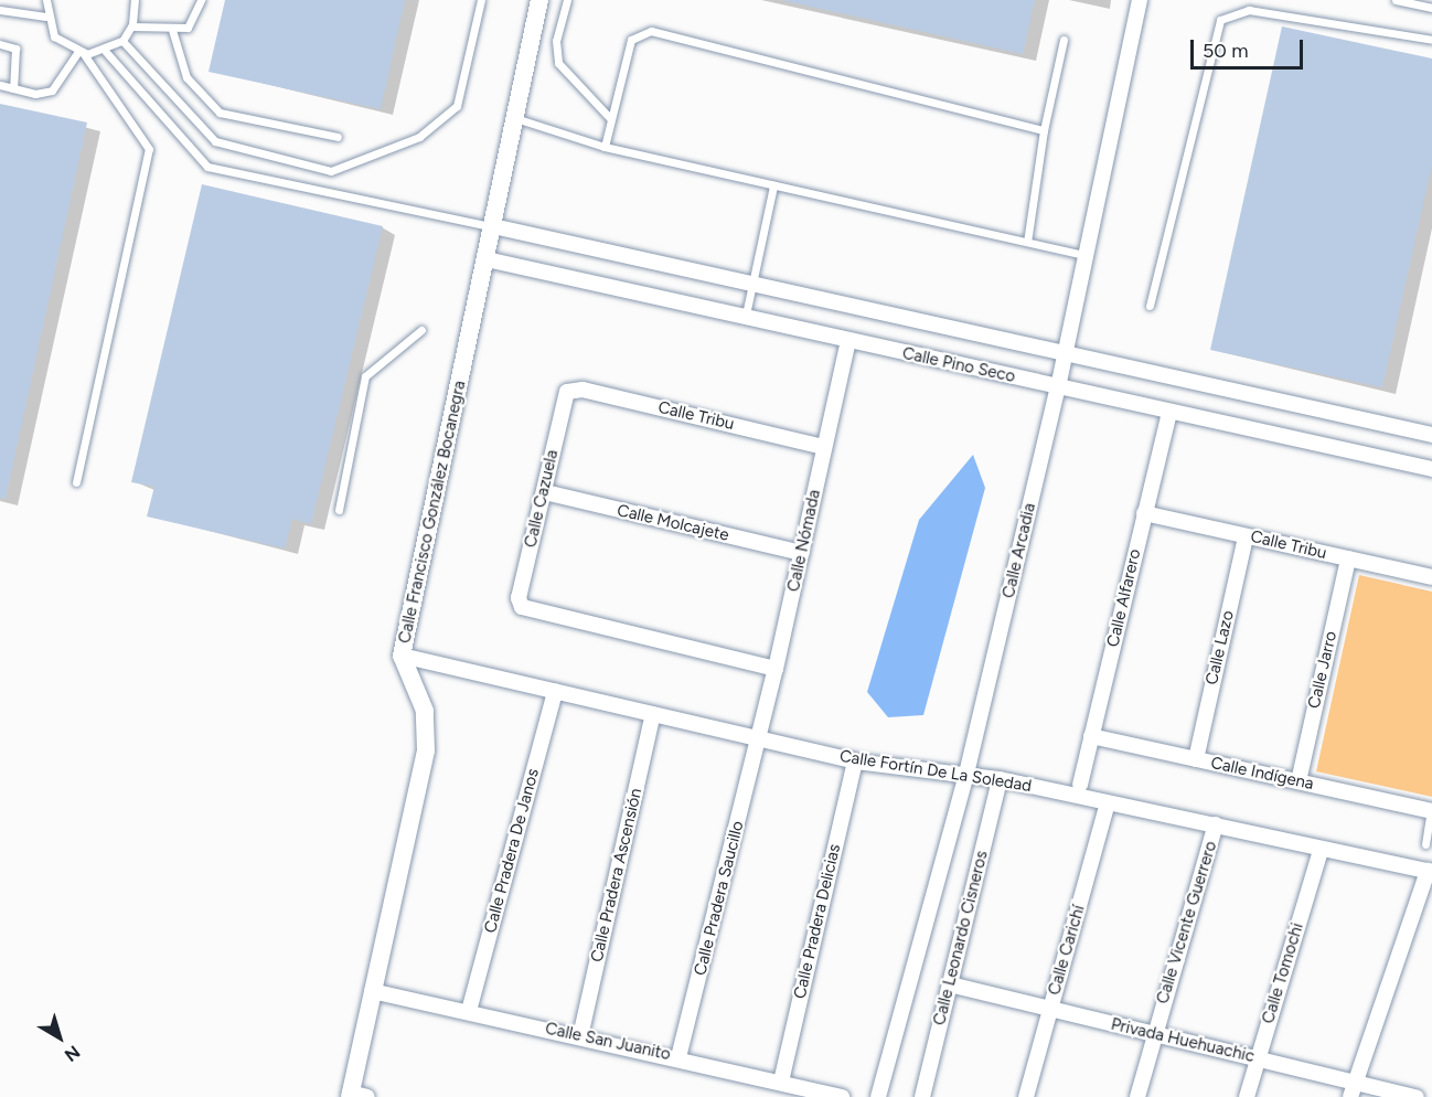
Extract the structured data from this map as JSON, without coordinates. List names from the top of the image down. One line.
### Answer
{"streets":{"street":["Calle Pino Seco","Calle Tribu","Calle Cazuela","Calle Francisco González Bocanegra","Calle Molcajete","Calle Nómada","Calle Arcadia","Calle Alfarero","Calle Lazo","Calle Jarro","Calle Fortín De La Soledad","Calle Indígena","Calle Pradera De Janos","Calle Pradera Ascensión","Calle Pradera Saucillo","Calle Pradera Delicias","Calle Vicente Guerrero","Calle Leonardo Cisneros","Calle Carichí","Calle Tomochi","Privada Huehuachic","Calle San Juanito"]},"crossings":[["Calle Pino Seco","Calle Francisco González Bocanegra"],["Calle Pino Seco","Calle Nómada"],["Calle Pino Seco","Calle Arcadia"],["Calle Pino Seco","Calle Alfarero"],["Calle Tribu","Calle Cazuela"],["Calle Tribu","Calle Nómada"],["Calle Tribu","Calle Alfarero"],["Calle Tribu","Calle Lazo"],["Calle Tribu","Calle Jarro"],["Calle Cazuela","Calle Molcajete"],["Calle Cazuela","Calle Nómada"],["Calle Francisco González Bocanegra","Calle Fortín De La Soledad"],["Calle Francisco González Bocanegra","Calle San Juanito"],["Calle Molcajete","Calle Nómada"],["Calle Nómada","Calle Fortín De La Soledad"],["Calle Nómada","Calle Pradera Saucillo"],["Calle Arcadia","Calle Fortín De La Soledad"],["Calle Alfarero","Calle Indígena"],["Calle Lazo","Calle Indígena"],["Calle Jarro","Calle Indígena"],["Calle Fortín De La Soledad","Calle Pradera De Janos"],["Calle Fortín De La Soledad","Calle Pradera Ascensión"],["Calle Fortín De La Soledad","Calle Pradera Saucillo"],["Calle Fortín De La Soledad","Calle Pradera Delicias"],["Calle Fortín De La Soledad","Calle Vicente Guerrero"],["Calle Fortín De La Soledad","Calle Leonardo Cisneros"],["Calle Fortín De La Soledad","Calle Carichí"],["Calle Fortín De La Soledad","Calle Tomochi"],["Calle Pradera De Janos","Calle San Juanito"],["Calle Pradera Ascensión","Calle San Juanito"],["Calle Pradera Saucillo","Calle San Juanito"],["Calle Pradera Delicias","Calle San Juanito"],["Calle Vicente Guerrero","Privada Huehuachic"],["Calle Leonardo Cisneros","Privada Huehuachic"],["Calle Carichí","Privada Huehuachic"],["Calle Tomochi","Privada Huehuachic"]],"scale_bar":"50 m","north":"bottom right"}
